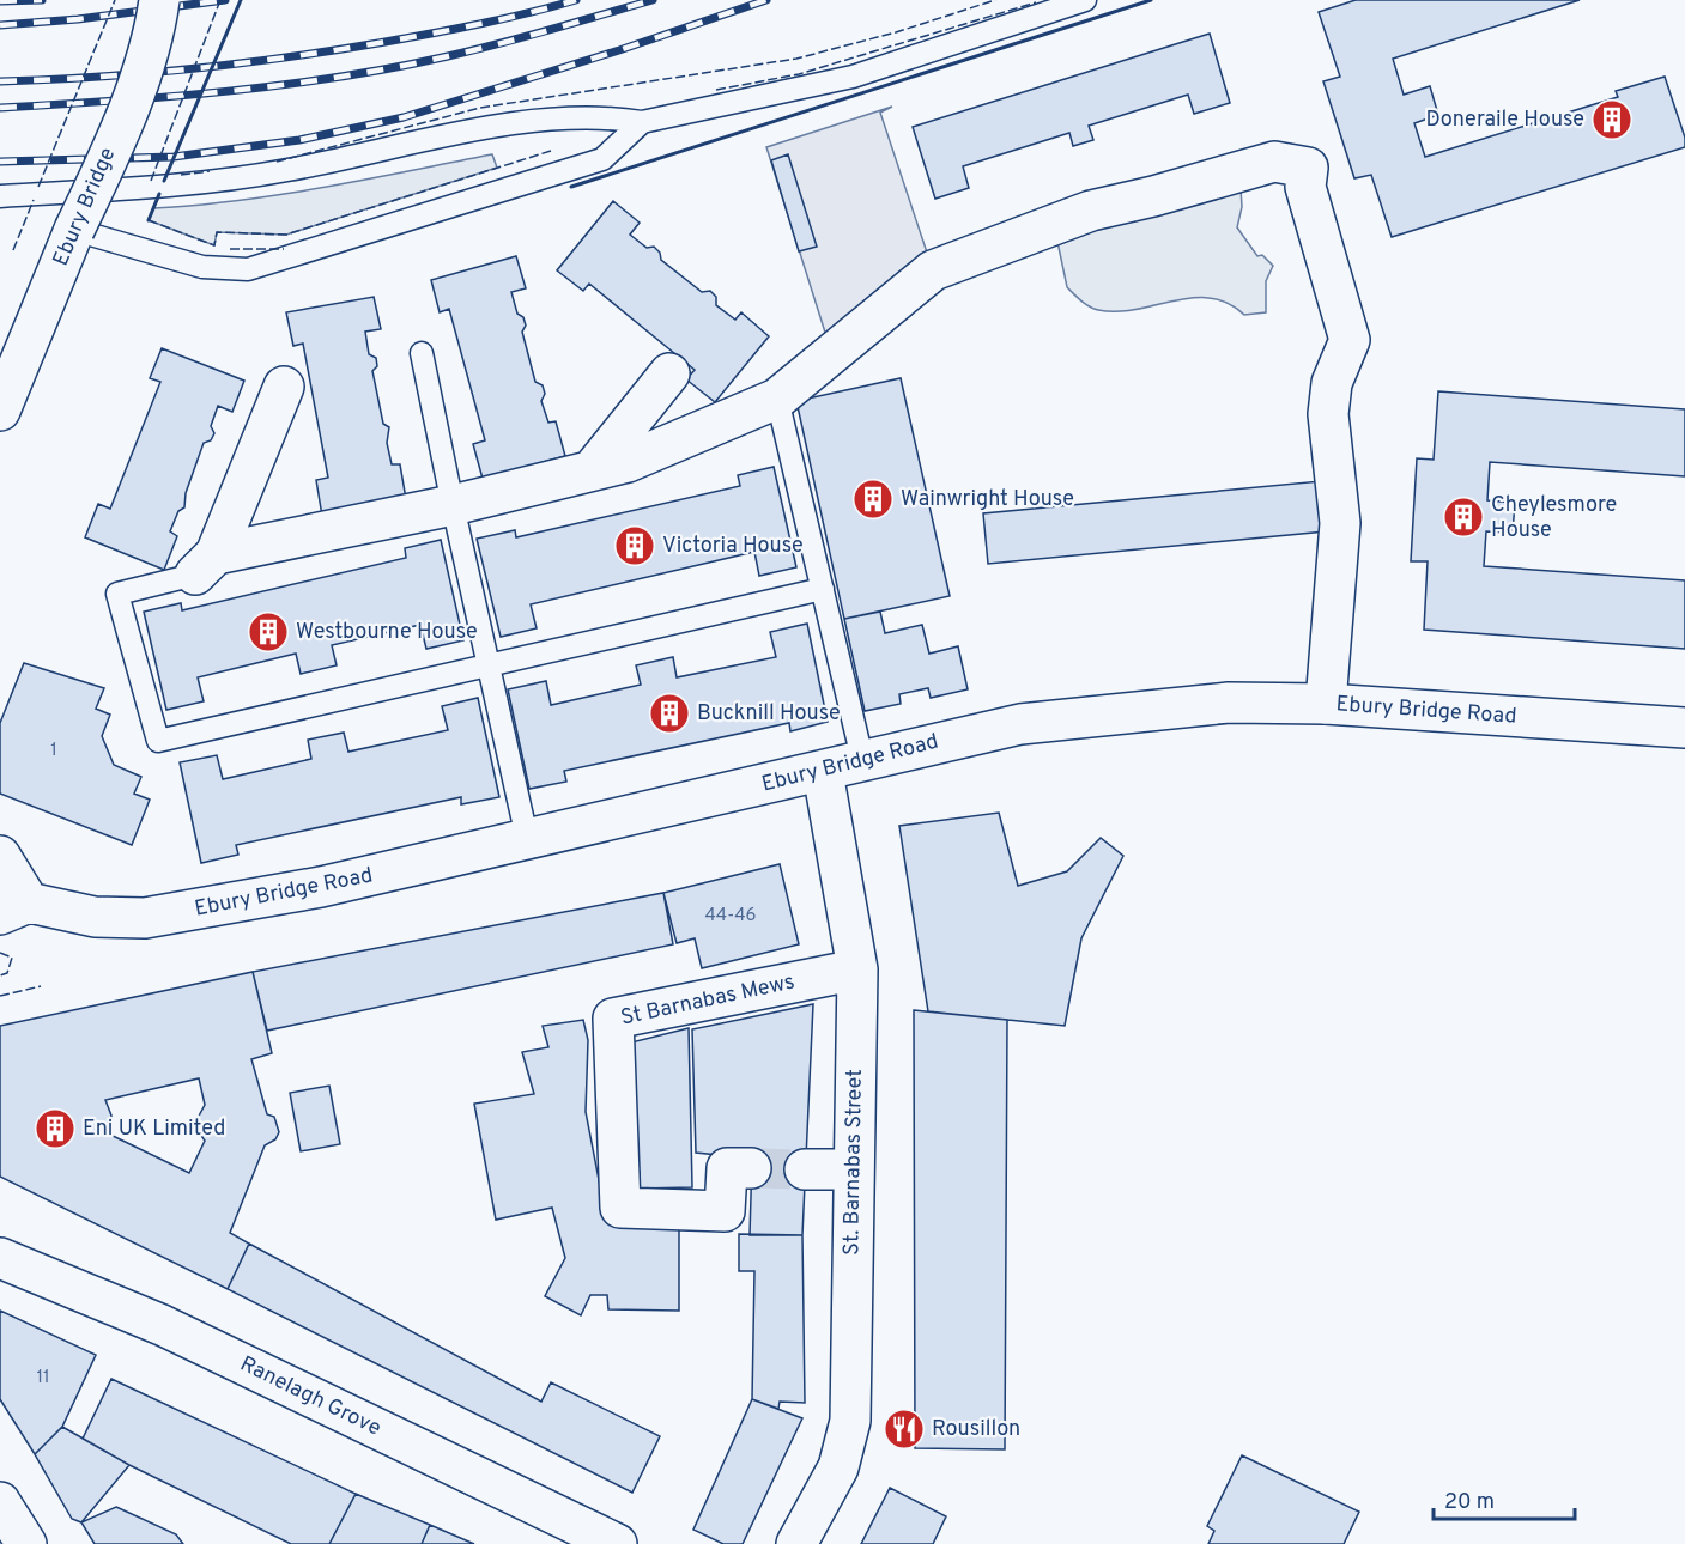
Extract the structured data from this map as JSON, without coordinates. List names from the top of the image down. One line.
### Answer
{"streets":{"street":["Ebury Bridge","Ebury Bridge Road","St Barnabas Mews","St. Barnabas Street","Ranelagh Grove"]},"crossings":[["Ebury Bridge Road","St. Barnabas Street"],["St Barnabas Mews","St. Barnabas Street"]],"places":{"building":["Doneraile House","Wainwright House","Cheylesmore House","Victoria House","Westbourne House","Bucknill House","Eni UK Limited"],"restaurant":["Rousillon"]},"house_numbers":["1","44-46","11"],"scale_bar":"20 m"}
